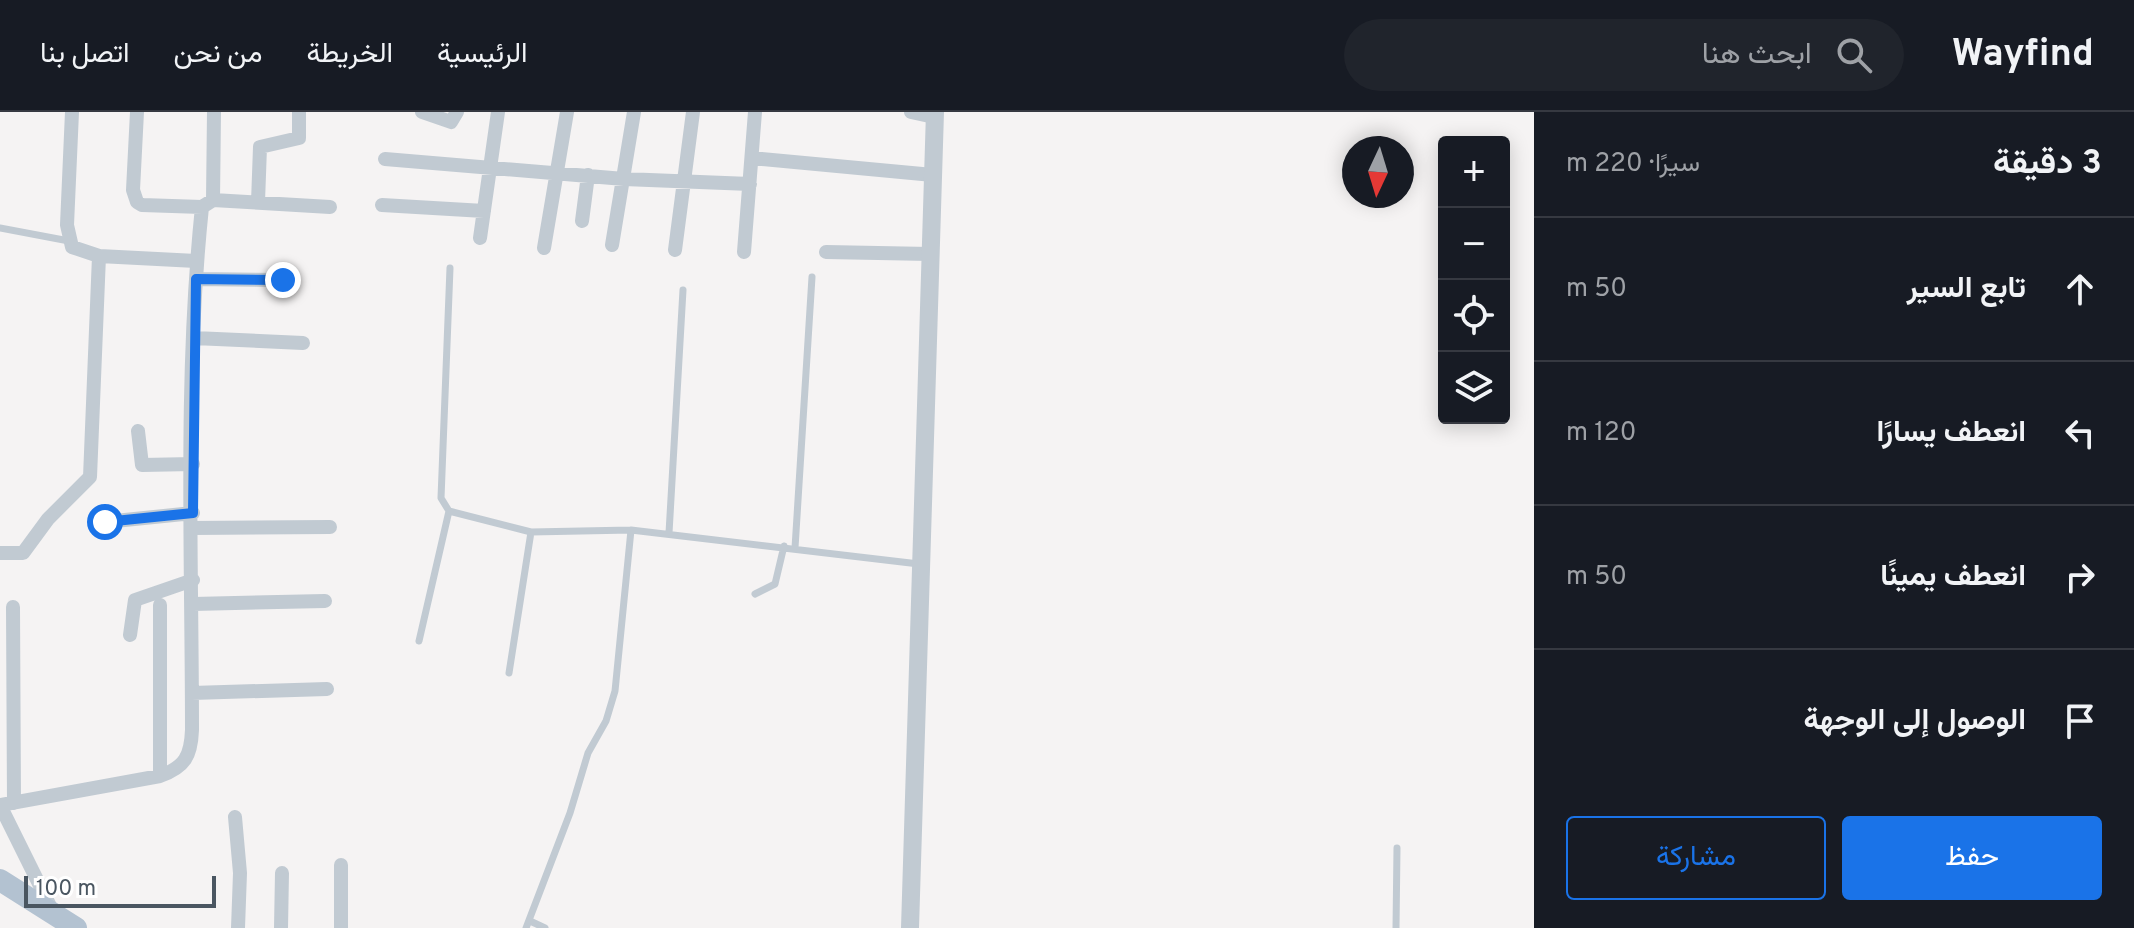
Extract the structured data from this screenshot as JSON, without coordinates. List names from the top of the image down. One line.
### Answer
{"scale_bar":"100 m","north":"bottom","page":{"header":"Wayfind","search":"ابحث هنا","nav":["الرئيسية","الخريطة","من نحن","اتصل بنا"],"heading":["3 دقيقة","سيرًا · 220 m"],"map_buttons":["+","−"],"list":[["تابع السير","50 m"],["انعطف يسارًا","120 m"],["انعطف يمينًا","50 m"],"الوصول إلى الوجهة"],"buttons":["حفظ","مشاركة"],"scale":"100 m"}}
